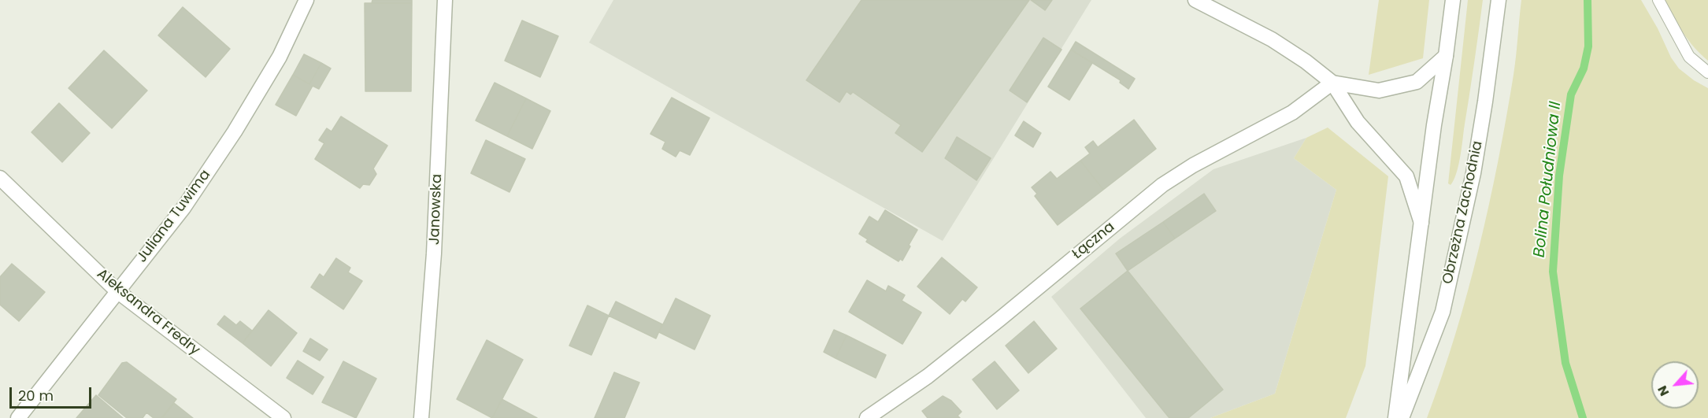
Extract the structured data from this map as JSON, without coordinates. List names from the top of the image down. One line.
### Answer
{"streets":{"street":["Janowska","Obrzeżna Zachodnia","Juliana Tuwima","Łączna","Aleksandra Fredry"]},"crossings":[["Juliana Tuwima","Aleksandra Fredry"]],"water":["Bolina Południowa II"],"scale_bar":"20 m","north":"bottom left"}
